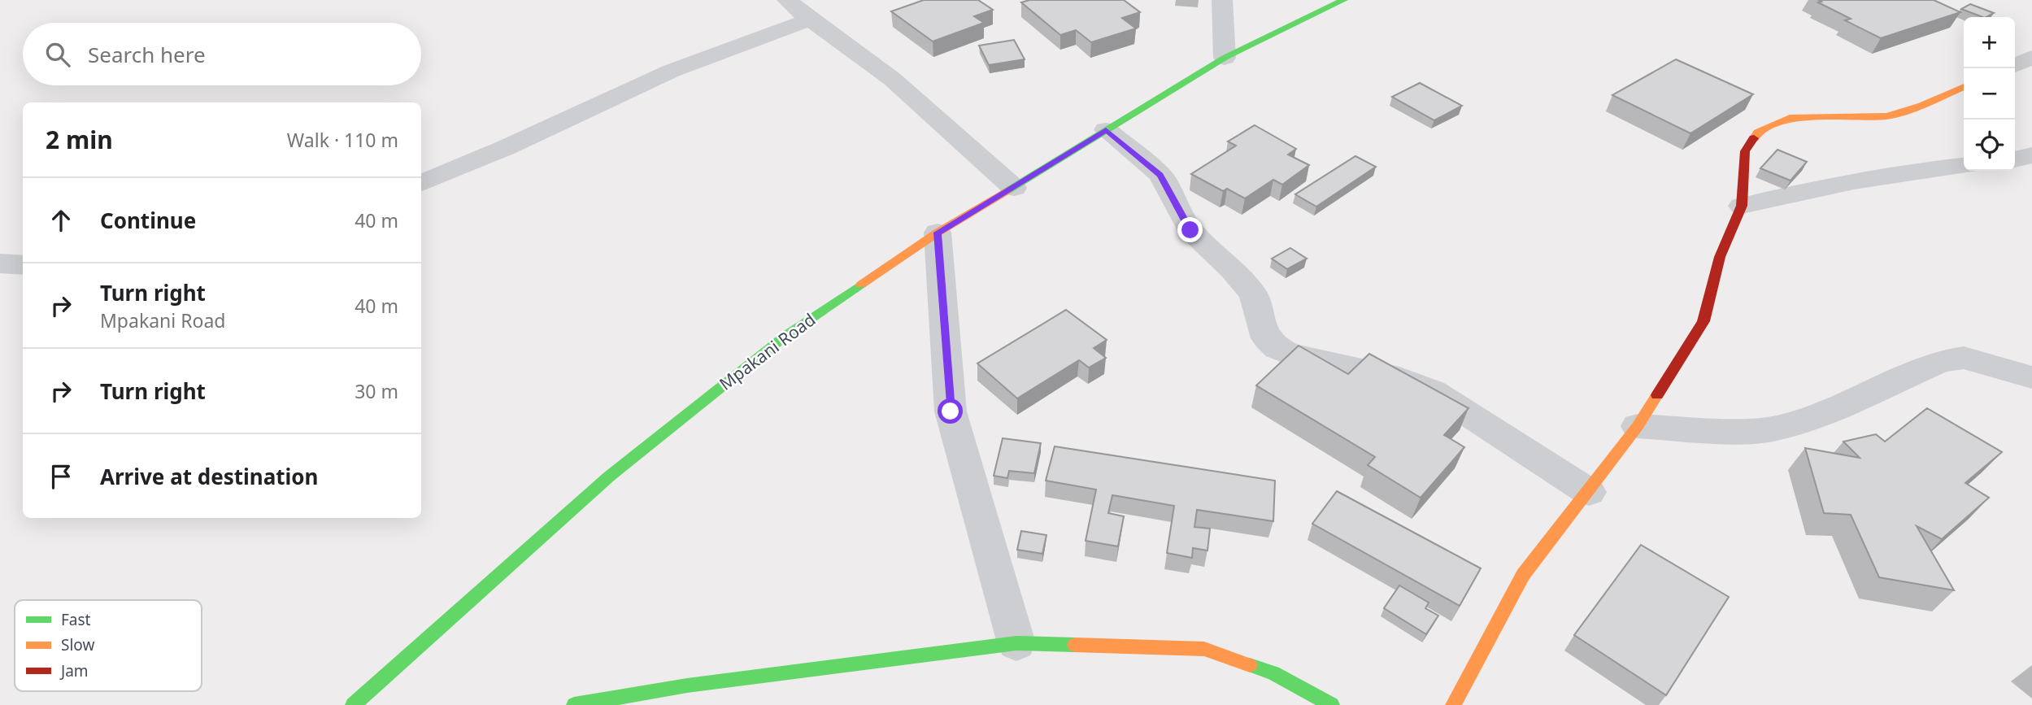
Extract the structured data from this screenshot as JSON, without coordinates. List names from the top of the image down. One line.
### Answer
{"streets":{"street":["Mpakani Road"]},"legend":["Fast","Slow","Jam"],"page":{"map_buttons":["+","−"],"search":"Search here","heading":["2 min","Walk · 110 m"],"list":[["Continue","40 m"],["Turn right","Mpakani Road","40 m"],["Turn right","30 m"],"Arrive at destination"]}}
